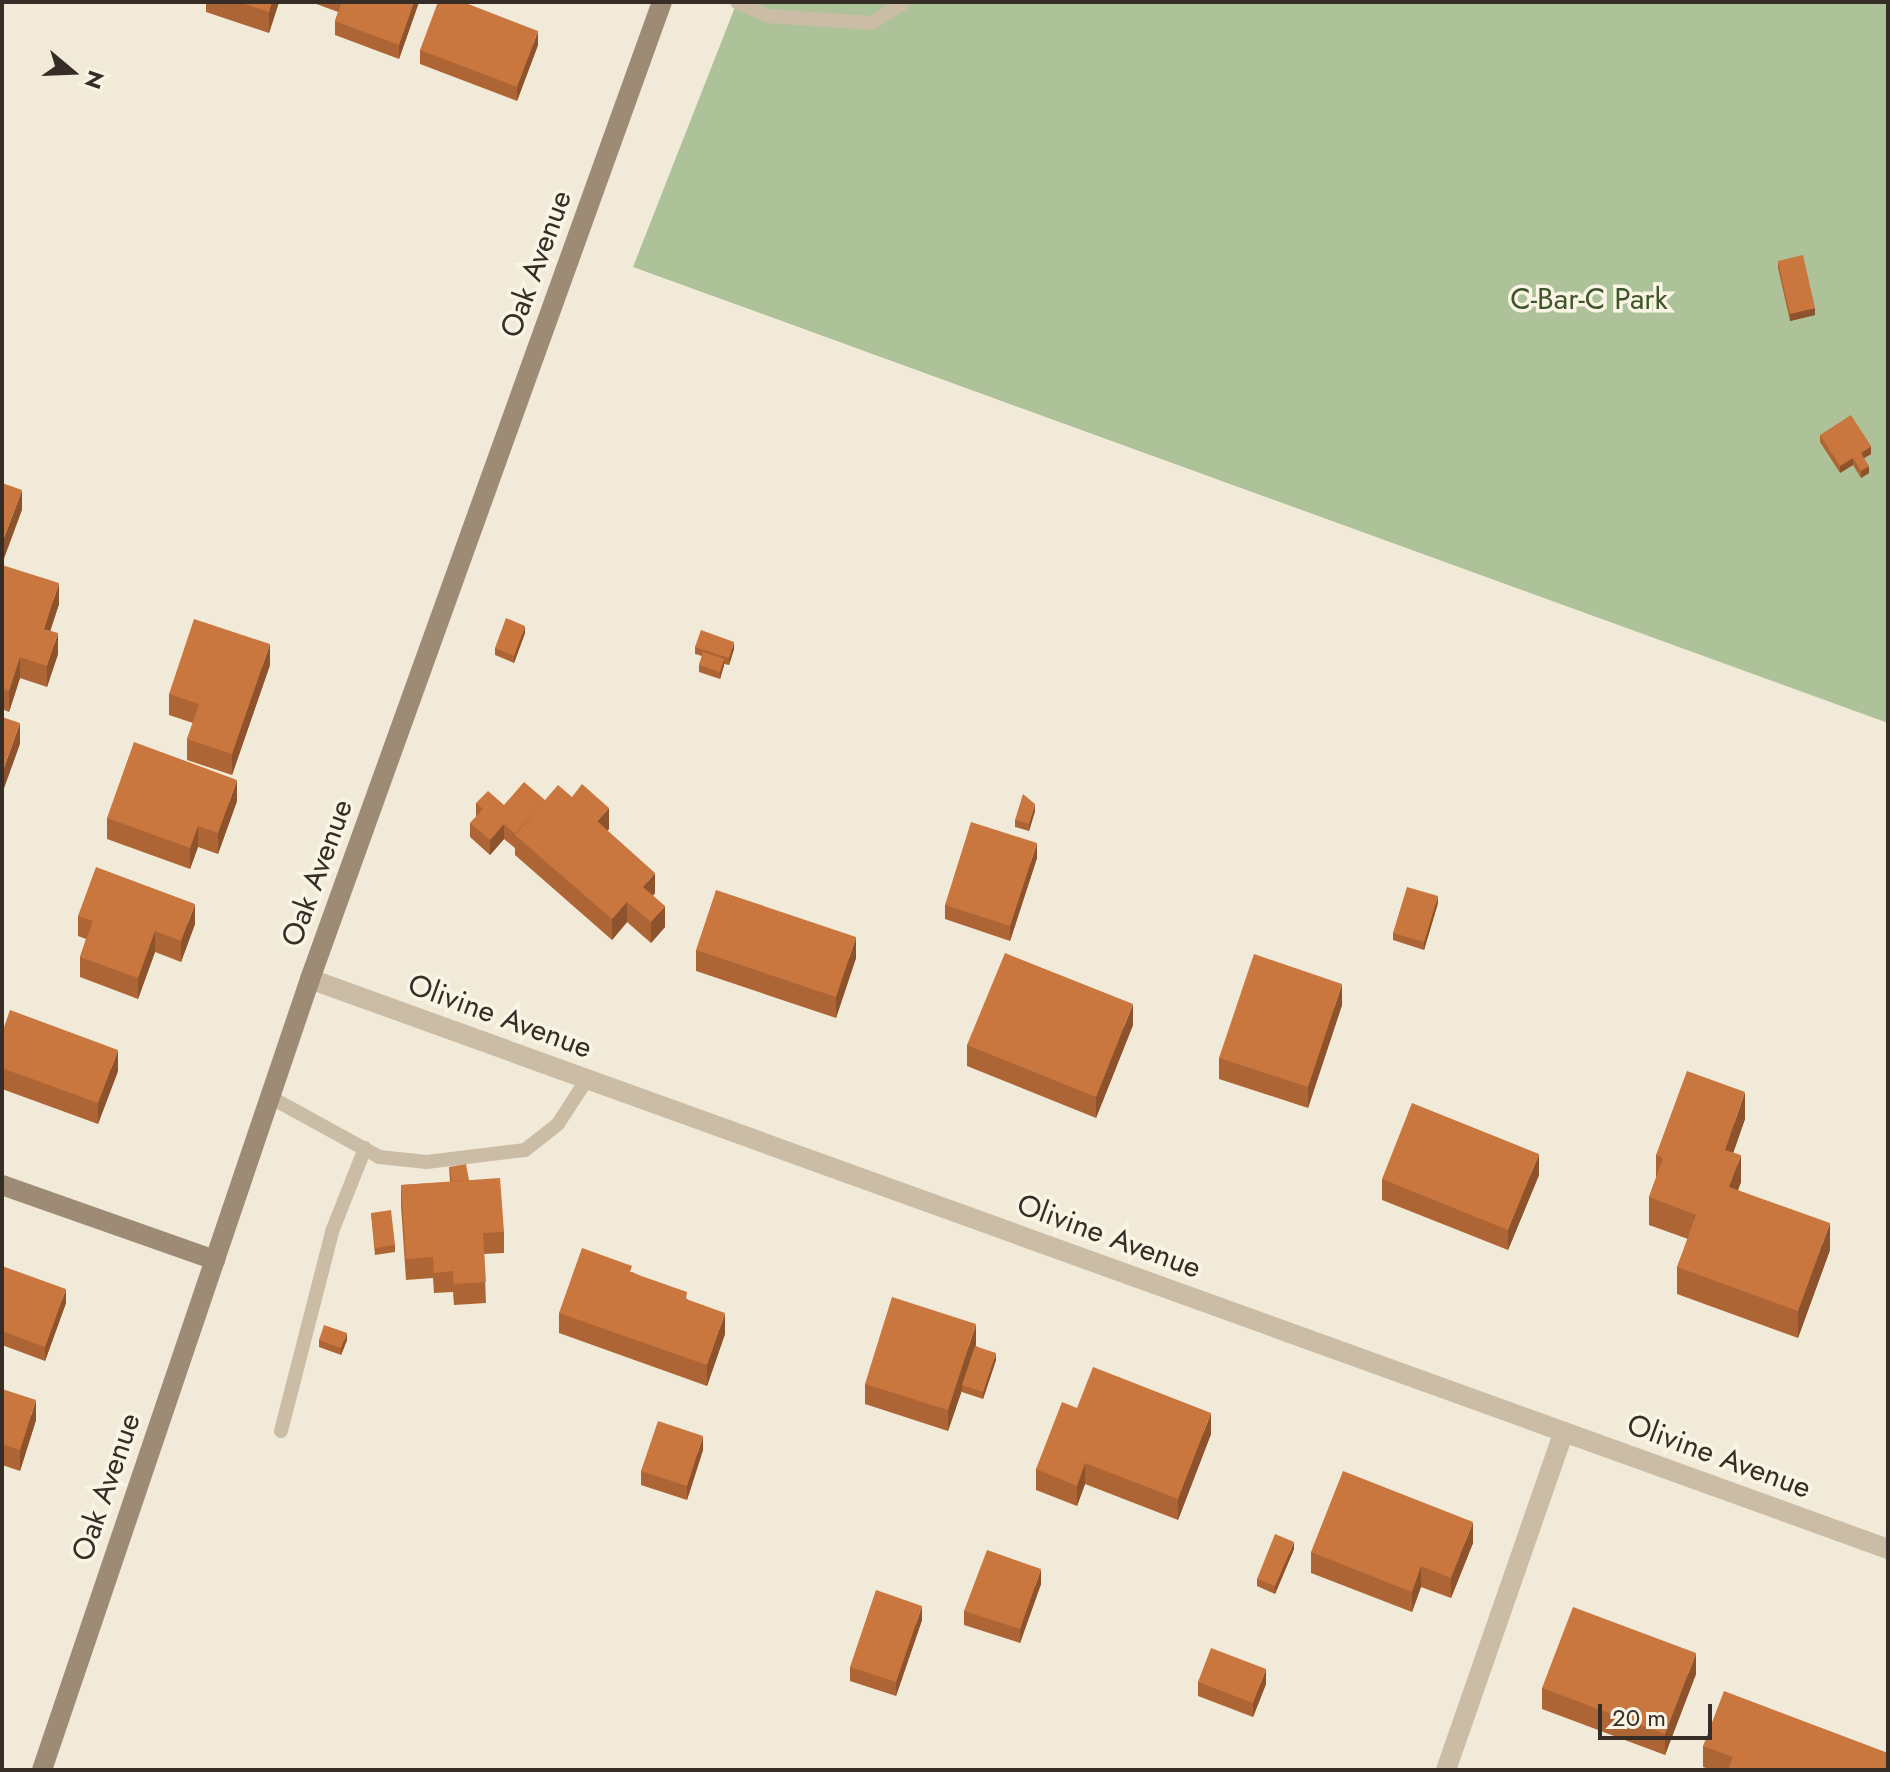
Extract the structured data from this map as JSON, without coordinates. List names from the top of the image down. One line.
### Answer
{"streets":{"main road":["Oak Avenue"],"street":["Olivine Avenue"]},"crossings":[["Oak Avenue","Olivine Avenue"]],"parks":["C-Bar-C Park"],"scale_bar":"20 m","north":"right"}
